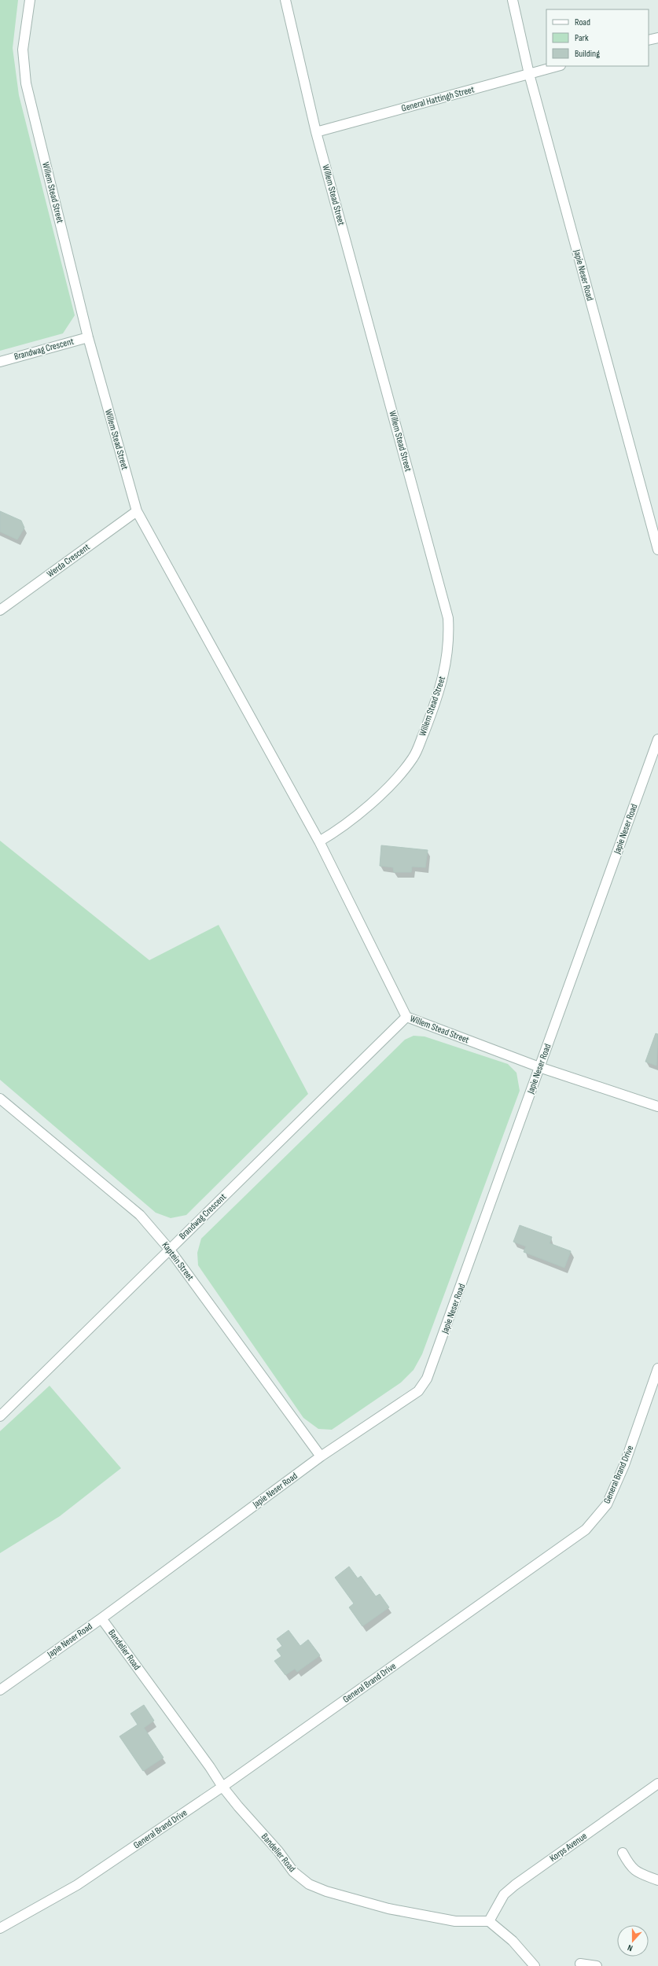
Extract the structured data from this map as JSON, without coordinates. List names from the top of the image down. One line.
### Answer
{"streets":{"street":["General Hattingh Street","Willem Stead Street","Japie Neser Road","Brandwag Crescent","Werda Crescent","Kaptein Street","General Brand Drive","Bandelier Road","Korps Avenue"]},"crossings":[["General Hattingh Street","Willem Stead Street"],["General Hattingh Street","Japie Neser Road"],["Willem Stead Street","Japie Neser Road"],["Willem Stead Street","Brandwag Crescent"],["Willem Stead Street","Werda Crescent"],["Japie Neser Road","Kaptein Street"],["Japie Neser Road","Bandelier Road"],["Brandwag Crescent","Kaptein Street"],["General Brand Drive","Bandelier Road"],["Bandelier Road","Korps Avenue"]],"legend":["Road","Park","Building"],"north":"bottom"}
